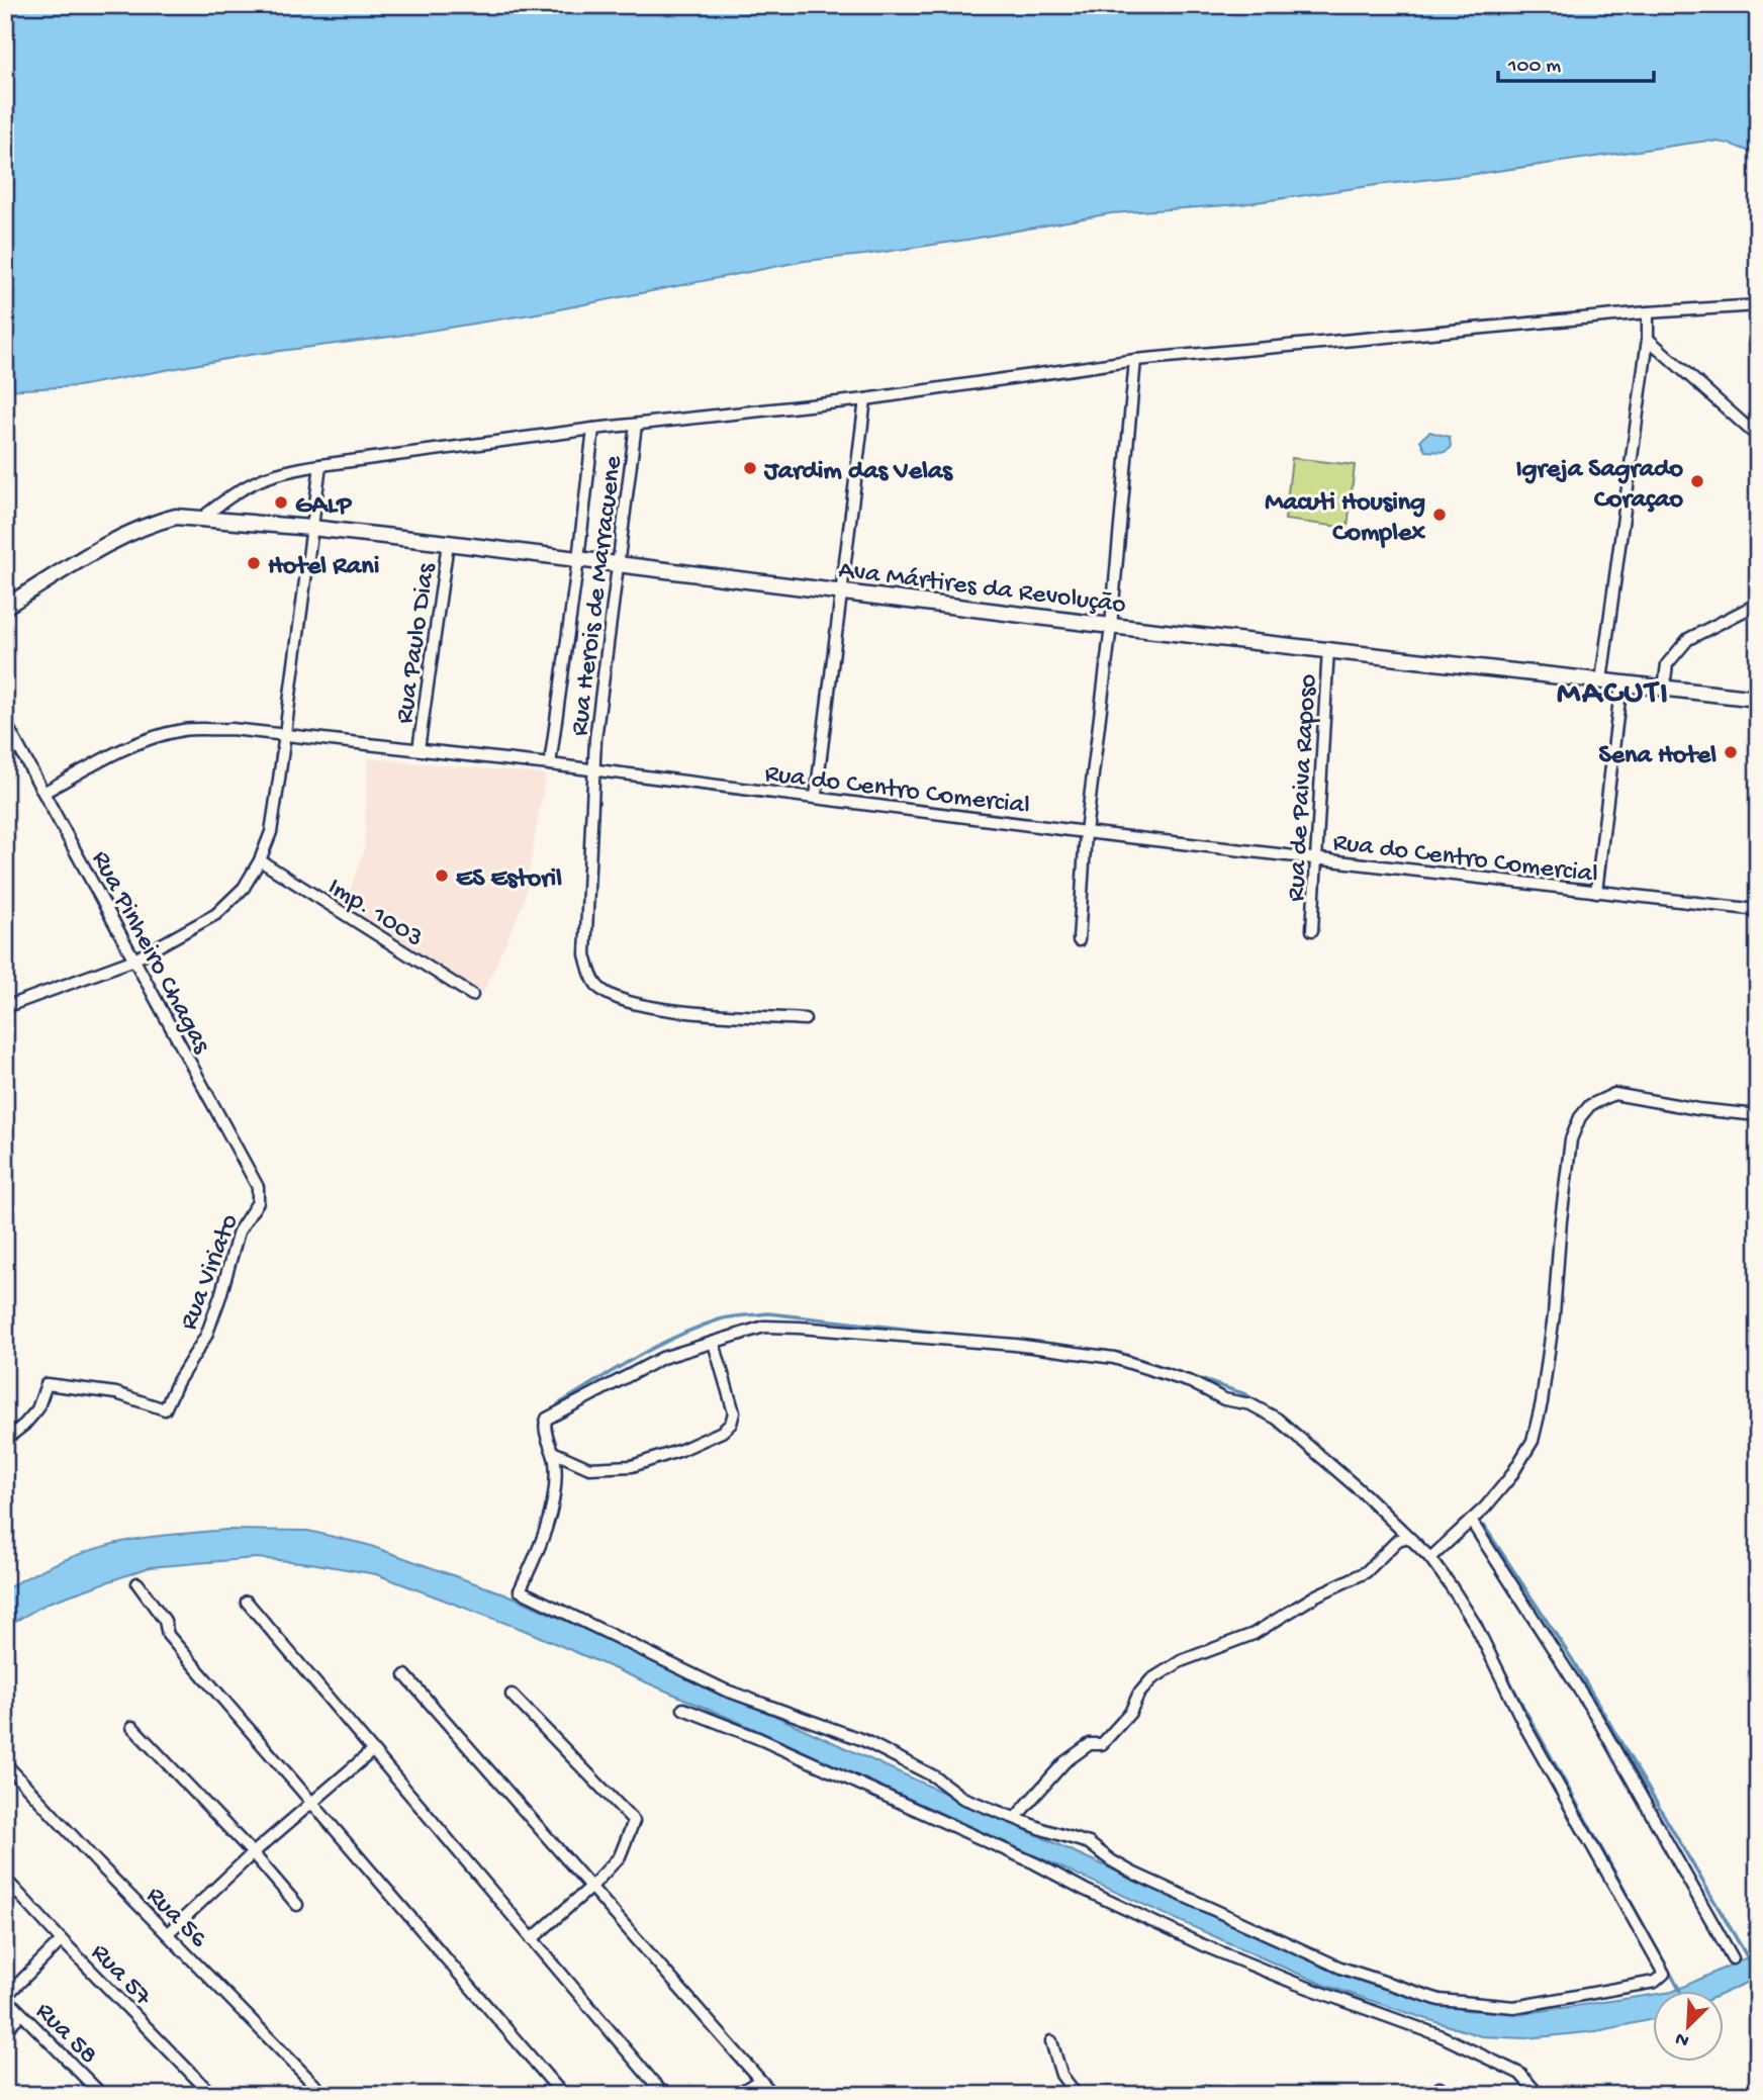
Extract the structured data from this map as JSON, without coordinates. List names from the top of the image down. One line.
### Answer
{"streets":{"street":["Ava Mártires da Revolução","Rua Herois de Marracuene","Rua Paulo Dias","Rua do Centro Comercial","Rua de Paiva Raposo","Imp. 1003","Rua Pinheiro Chagas","Rua Viriato","Rua 56","Rua 57","Rua 58"]},"crossings":[["Ava Mártires da Revolução","Rua Herois de Marracuene"],["Ava Mártires da Revolução","Rua Paulo Dias"],["Ava Mártires da Revolução","Rua de Paiva Raposo"],["Rua Herois de Marracuene","Rua do Centro Comercial"],["Rua Paulo Dias","Rua do Centro Comercial"],["Rua do Centro Comercial","Rua de Paiva Raposo"],["Rua do Centro Comercial","Rua Pinheiro Chagas"],["Rua Pinheiro Chagas","Rua Viriato"]],"districts":["MACUTI"],"places":["Jardim das Velas","Igreja Sagrado Coraçao","GALP","Macuti Housing Complex","Hotel Rani","Sena Hotel","ES Estoril"],"scale_bar":"100 m","north":"bottom left"}
